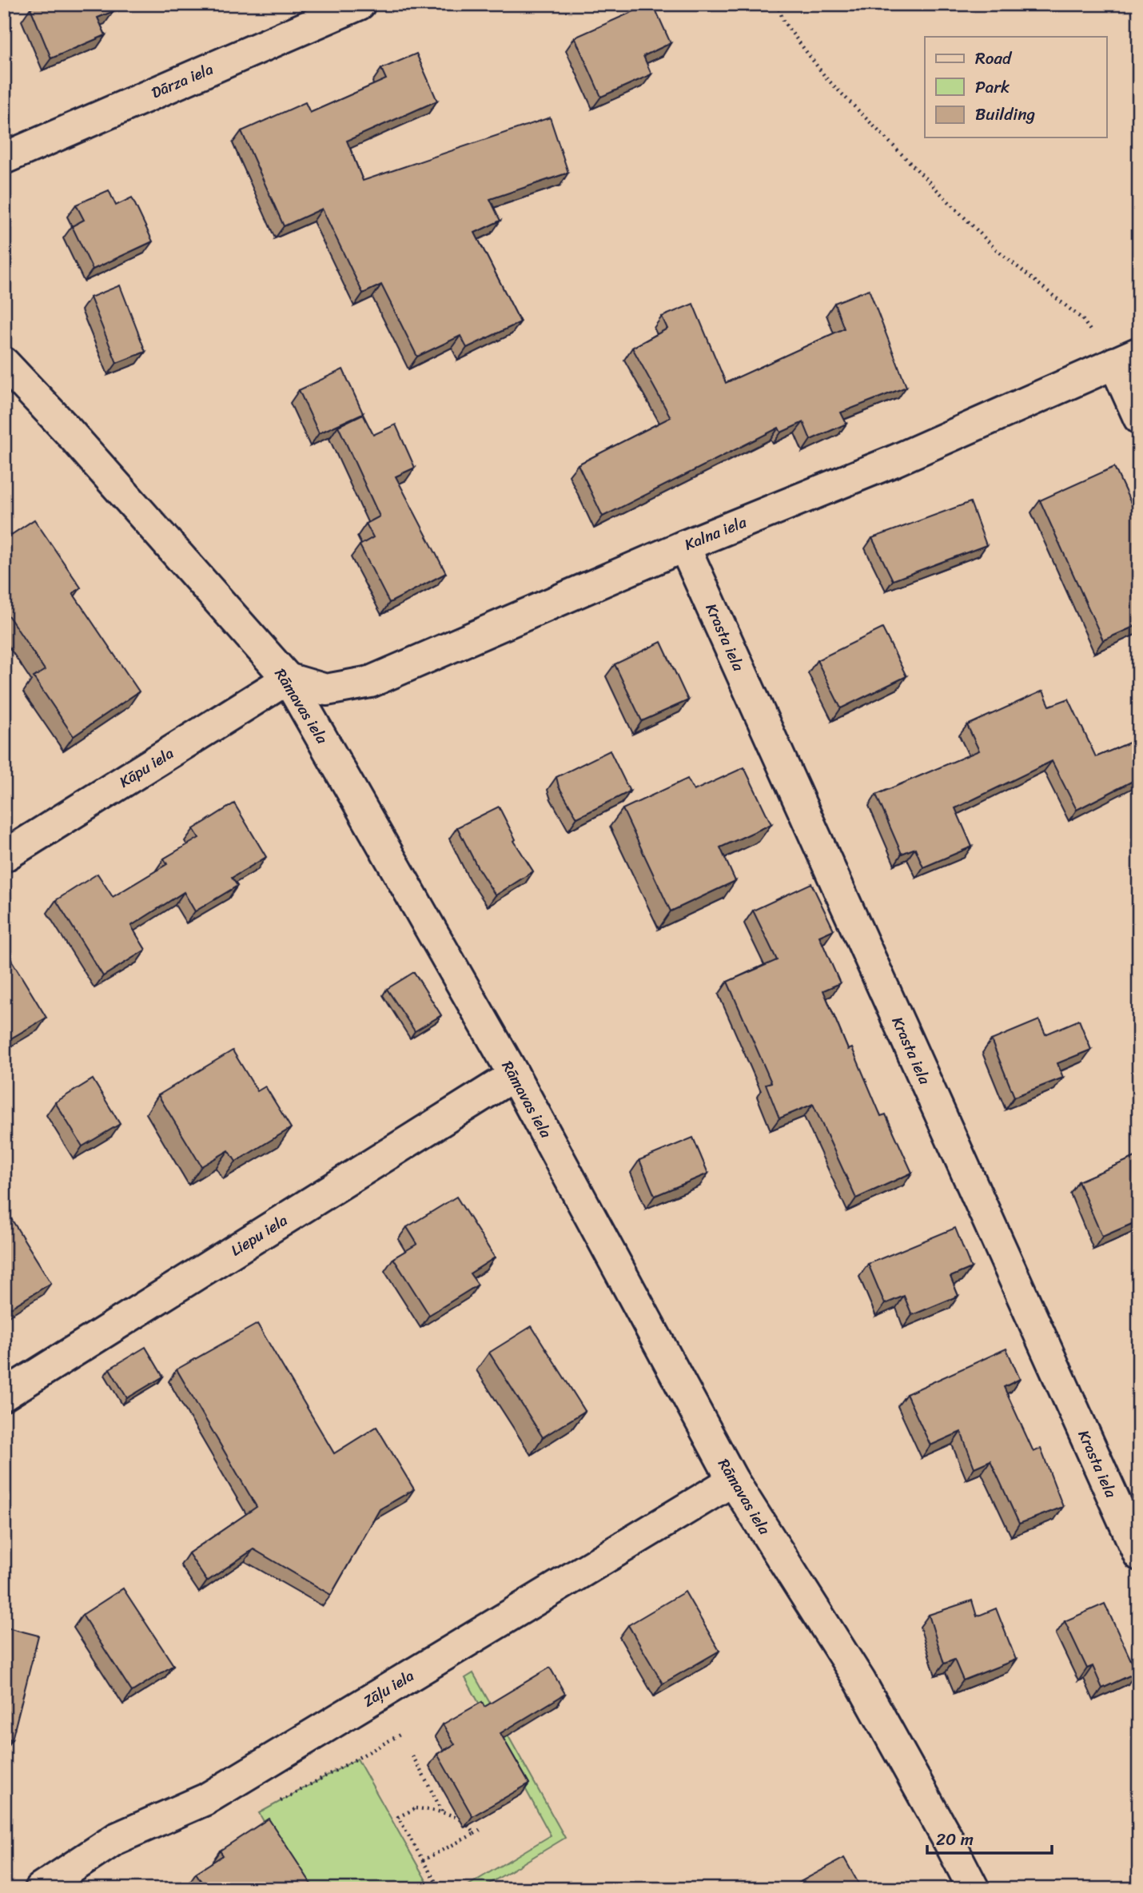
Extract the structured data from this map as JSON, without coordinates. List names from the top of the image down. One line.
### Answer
{"streets":{"street":["Dārza iela","Kalna iela","Krasta iela","Rāmavas iela","Kāpu iela","Liepu iela","Zāļu iela"]},"crossings":[["Kalna iela","Krasta iela"],["Kalna iela","Rāmavas iela"],["Kalna iela","Kāpu iela"],["Rāmavas iela","Kāpu iela"],["Rāmavas iela","Liepu iela"],["Rāmavas iela","Zāļu iela"]],"legend":["Road","Park","Building"],"scale_bar":"20 m"}
